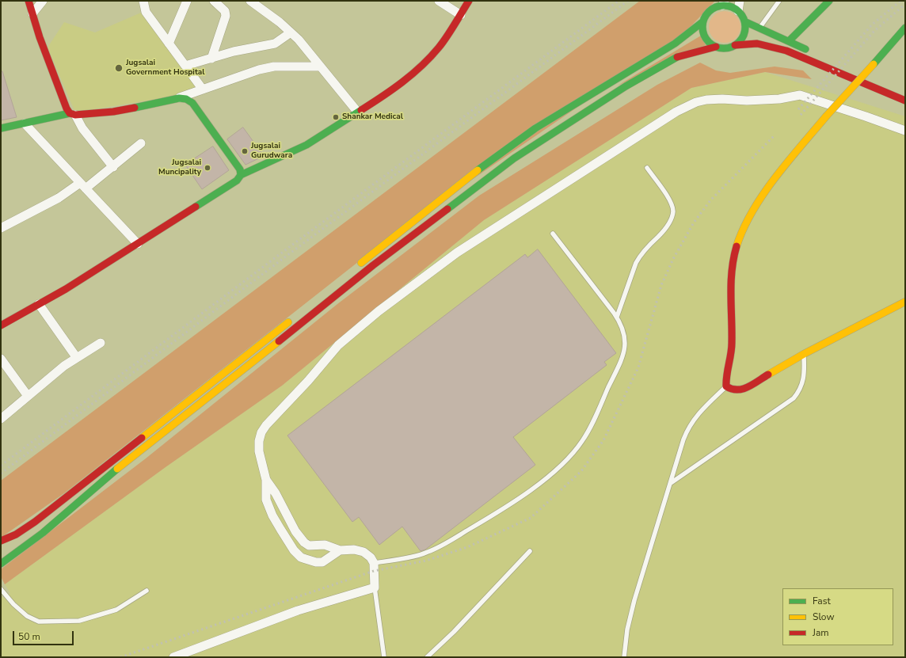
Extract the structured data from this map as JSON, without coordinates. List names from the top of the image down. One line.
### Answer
{"places":["Jugsalai Government Hospital","Shankar Medical","Jugsalai Gurudwara","Jugsalai Muncipality"],"legend":["Fast","Slow","Jam"],"scale_bar":"50 m"}
